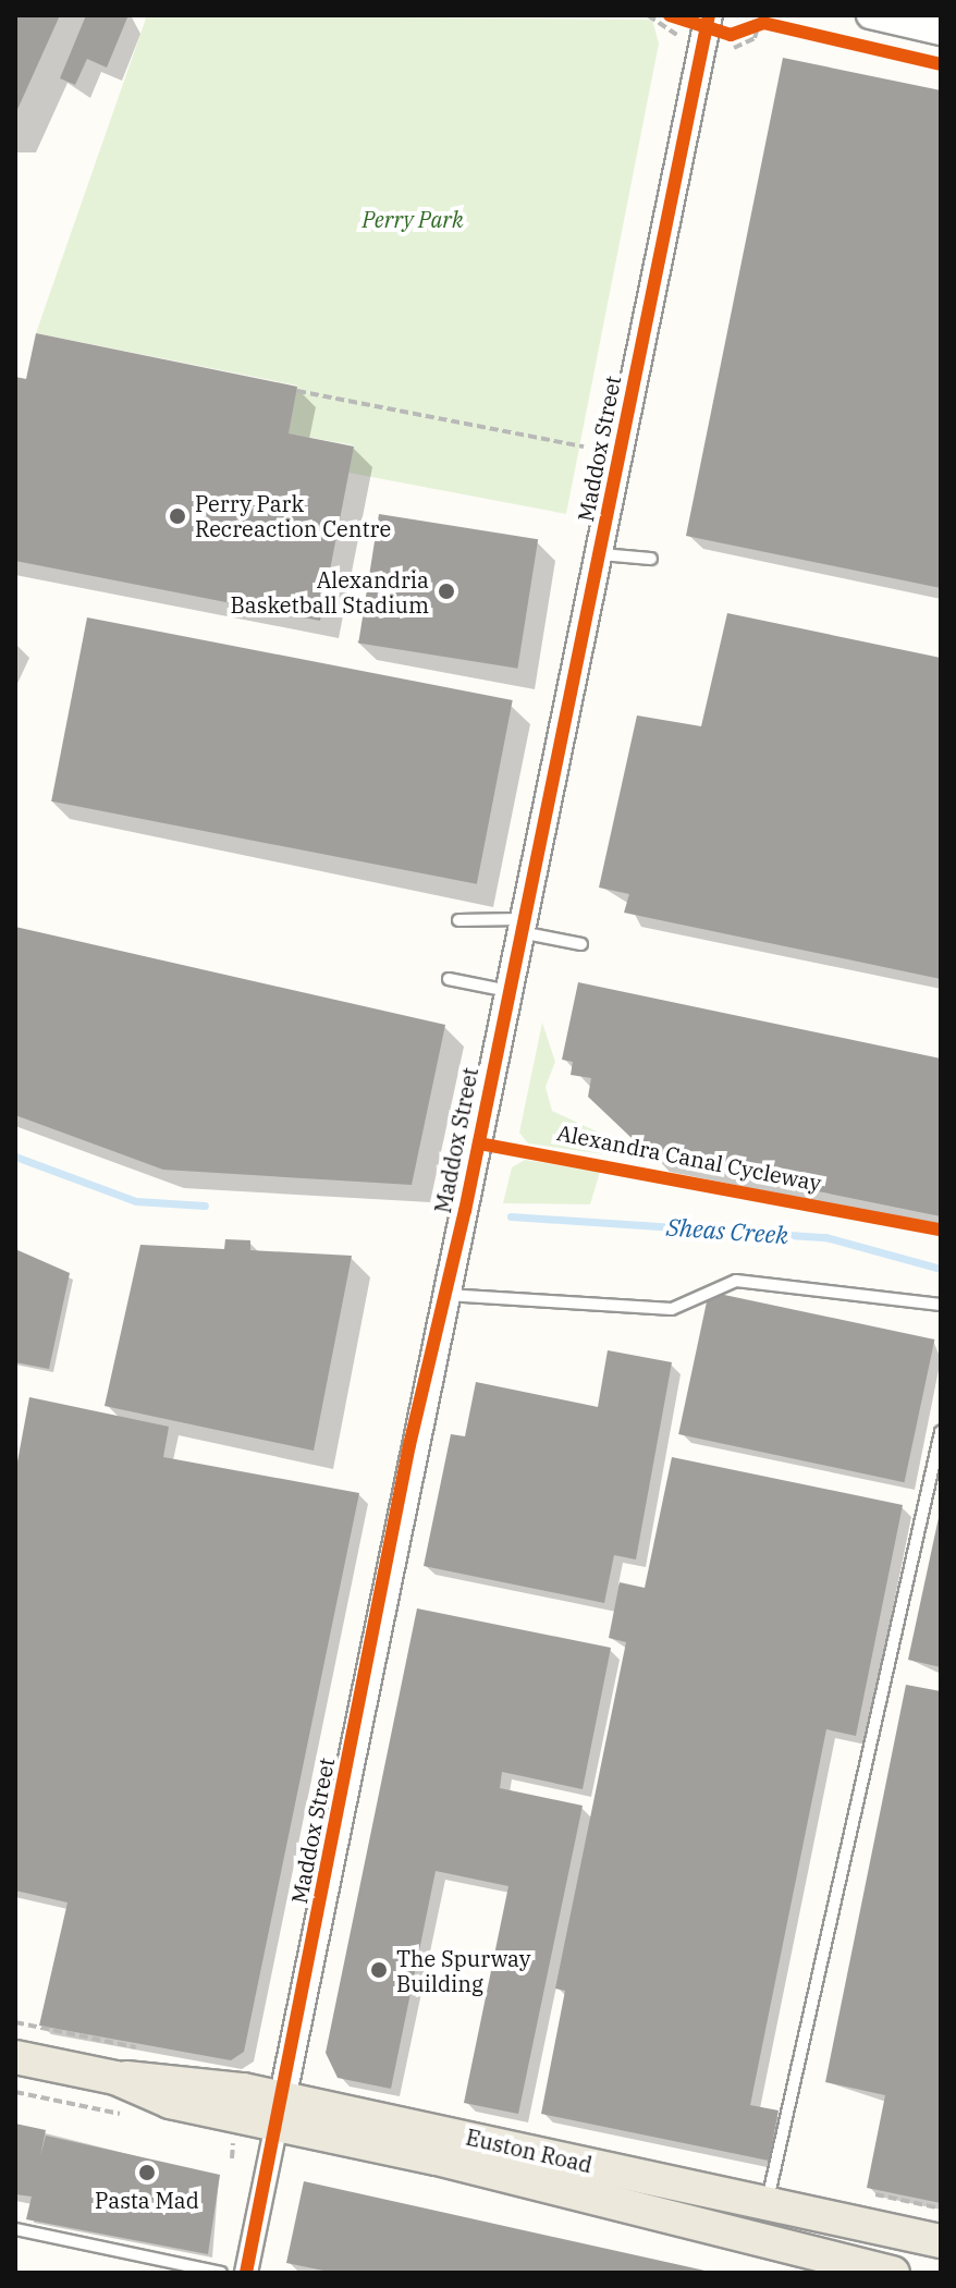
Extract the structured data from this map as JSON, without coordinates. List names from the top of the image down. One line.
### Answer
{"streets":{"main road":["Euston Road"],"street":["Maddox Street"],"cycle path":["Alexandra Canal Cycleway"]},"crossings":[["Maddox Street","Euston Road"]],"water":["Sheas Creek"],"parks":["Perry Park"],"places":["Perry Park Recreaction Centre","Alexandria Basketball Stadium","The Spurway Building","Pasta Mad"]}
